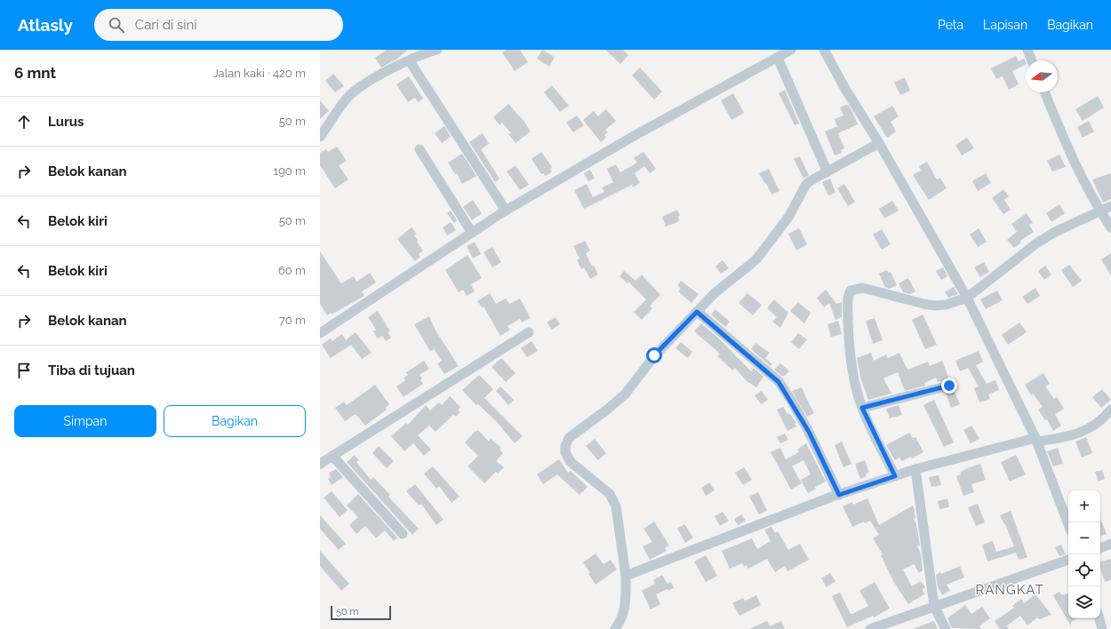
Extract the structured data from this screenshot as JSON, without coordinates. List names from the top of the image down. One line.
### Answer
{"districts":["RANGKAT"],"scale_bar":"50 m","north":"left","page":{"header":"Atlasly","search":"Cari di sini","nav":["Peta","Lapisan","Bagikan"],"heading":["6 mnt","Jalan kaki · 420 m"],"list":[["Lurus","50 m"],["Belok kanan","190 m"],["Belok kiri","50 m"],["Belok kiri","60 m"],["Belok kanan","70 m"],"Tiba di tujuan"],"buttons":["Simpan","Bagikan"],"map_buttons":["+","−"],"scale":"50 m"}}
